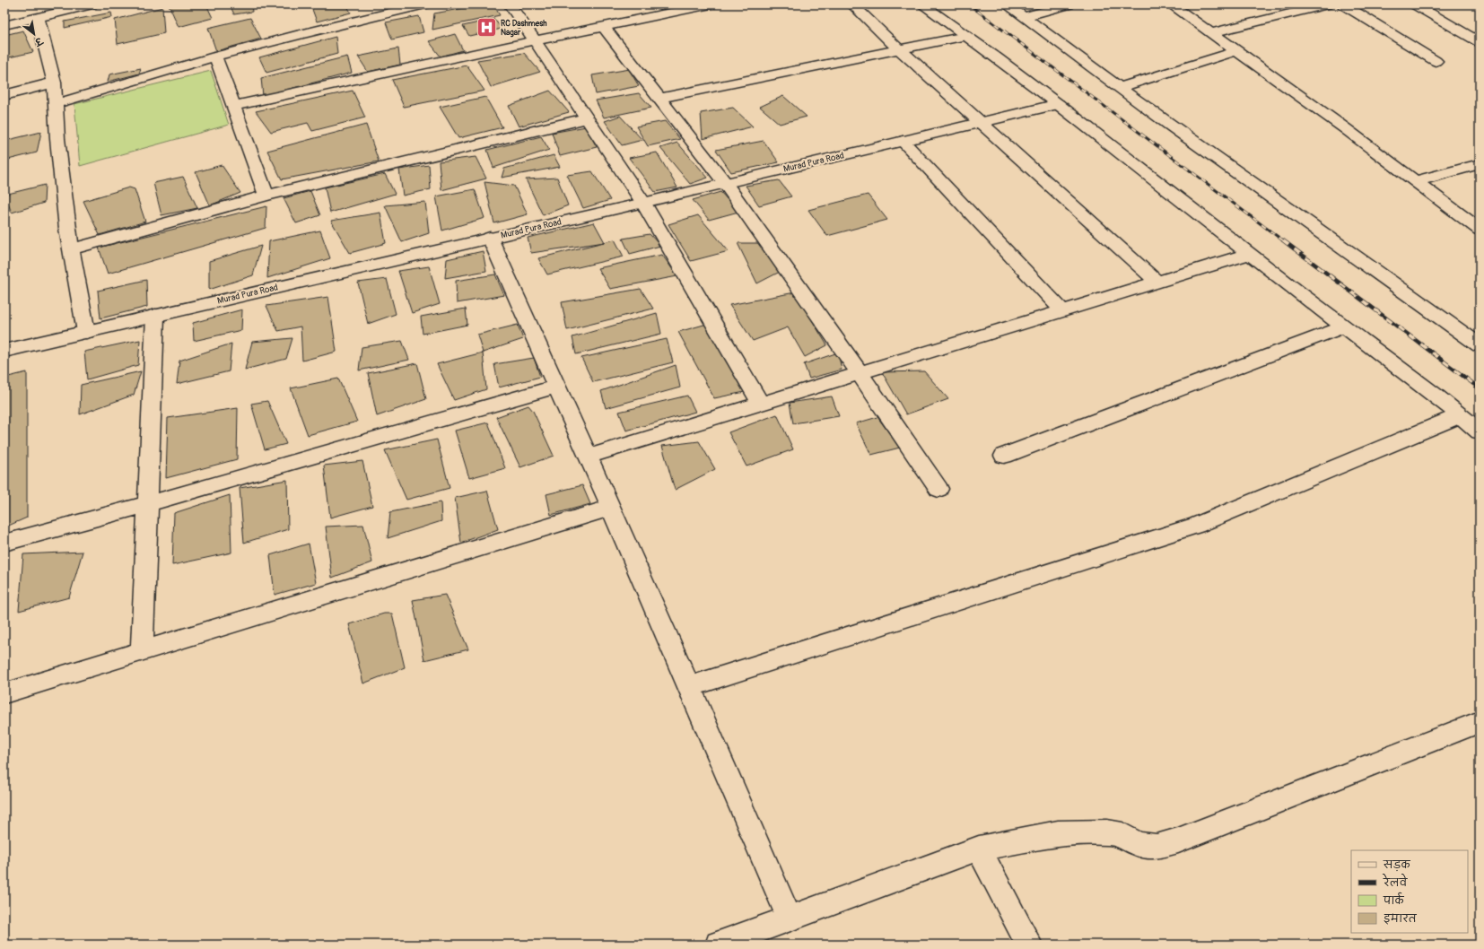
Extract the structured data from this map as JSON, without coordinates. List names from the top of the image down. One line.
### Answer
{"streets":{"street":["Murad Pura Road"]},"places":{"hospital":["RC Dashmesh Nagar"]},"legend":["सड़क","रेलवे","पार्क","इमारत"],"north":"bottom right"}
